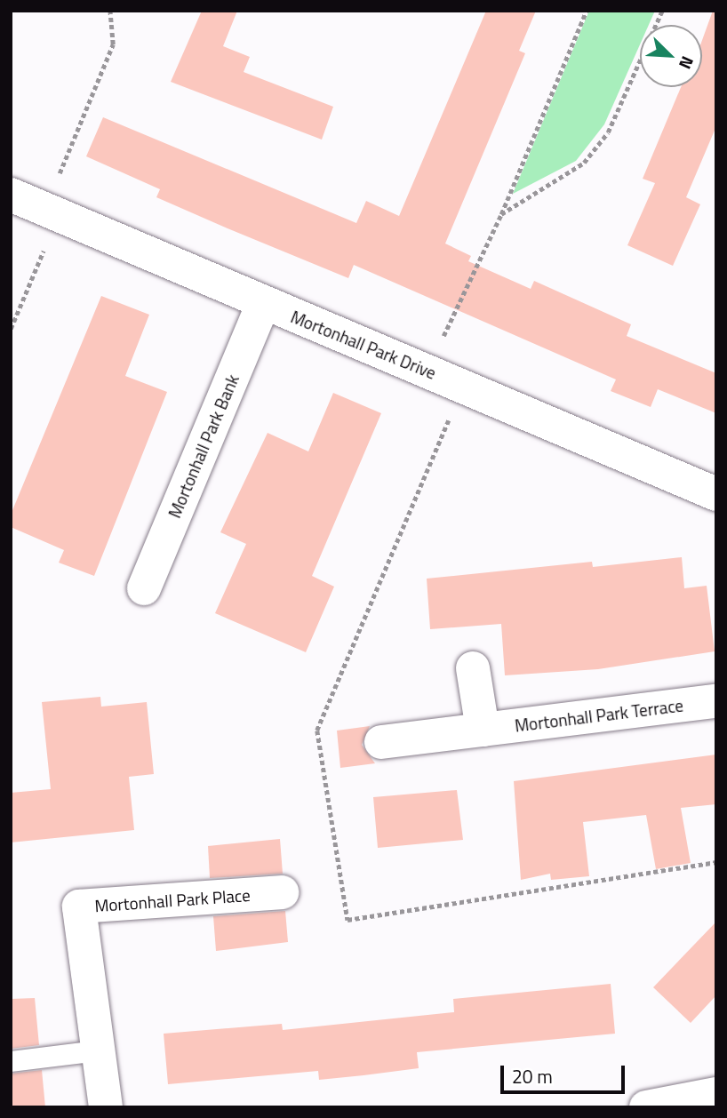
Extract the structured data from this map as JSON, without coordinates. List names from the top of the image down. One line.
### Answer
{"streets":{"street":["Mortonhall Park Drive","Mortonhall Park Bank","Mortonhall Park Terrace","Mortonhall Park Place"]},"crossings":[["Mortonhall Park Drive","Mortonhall Park Bank"]],"scale_bar":"20 m","north":"bottom right"}
